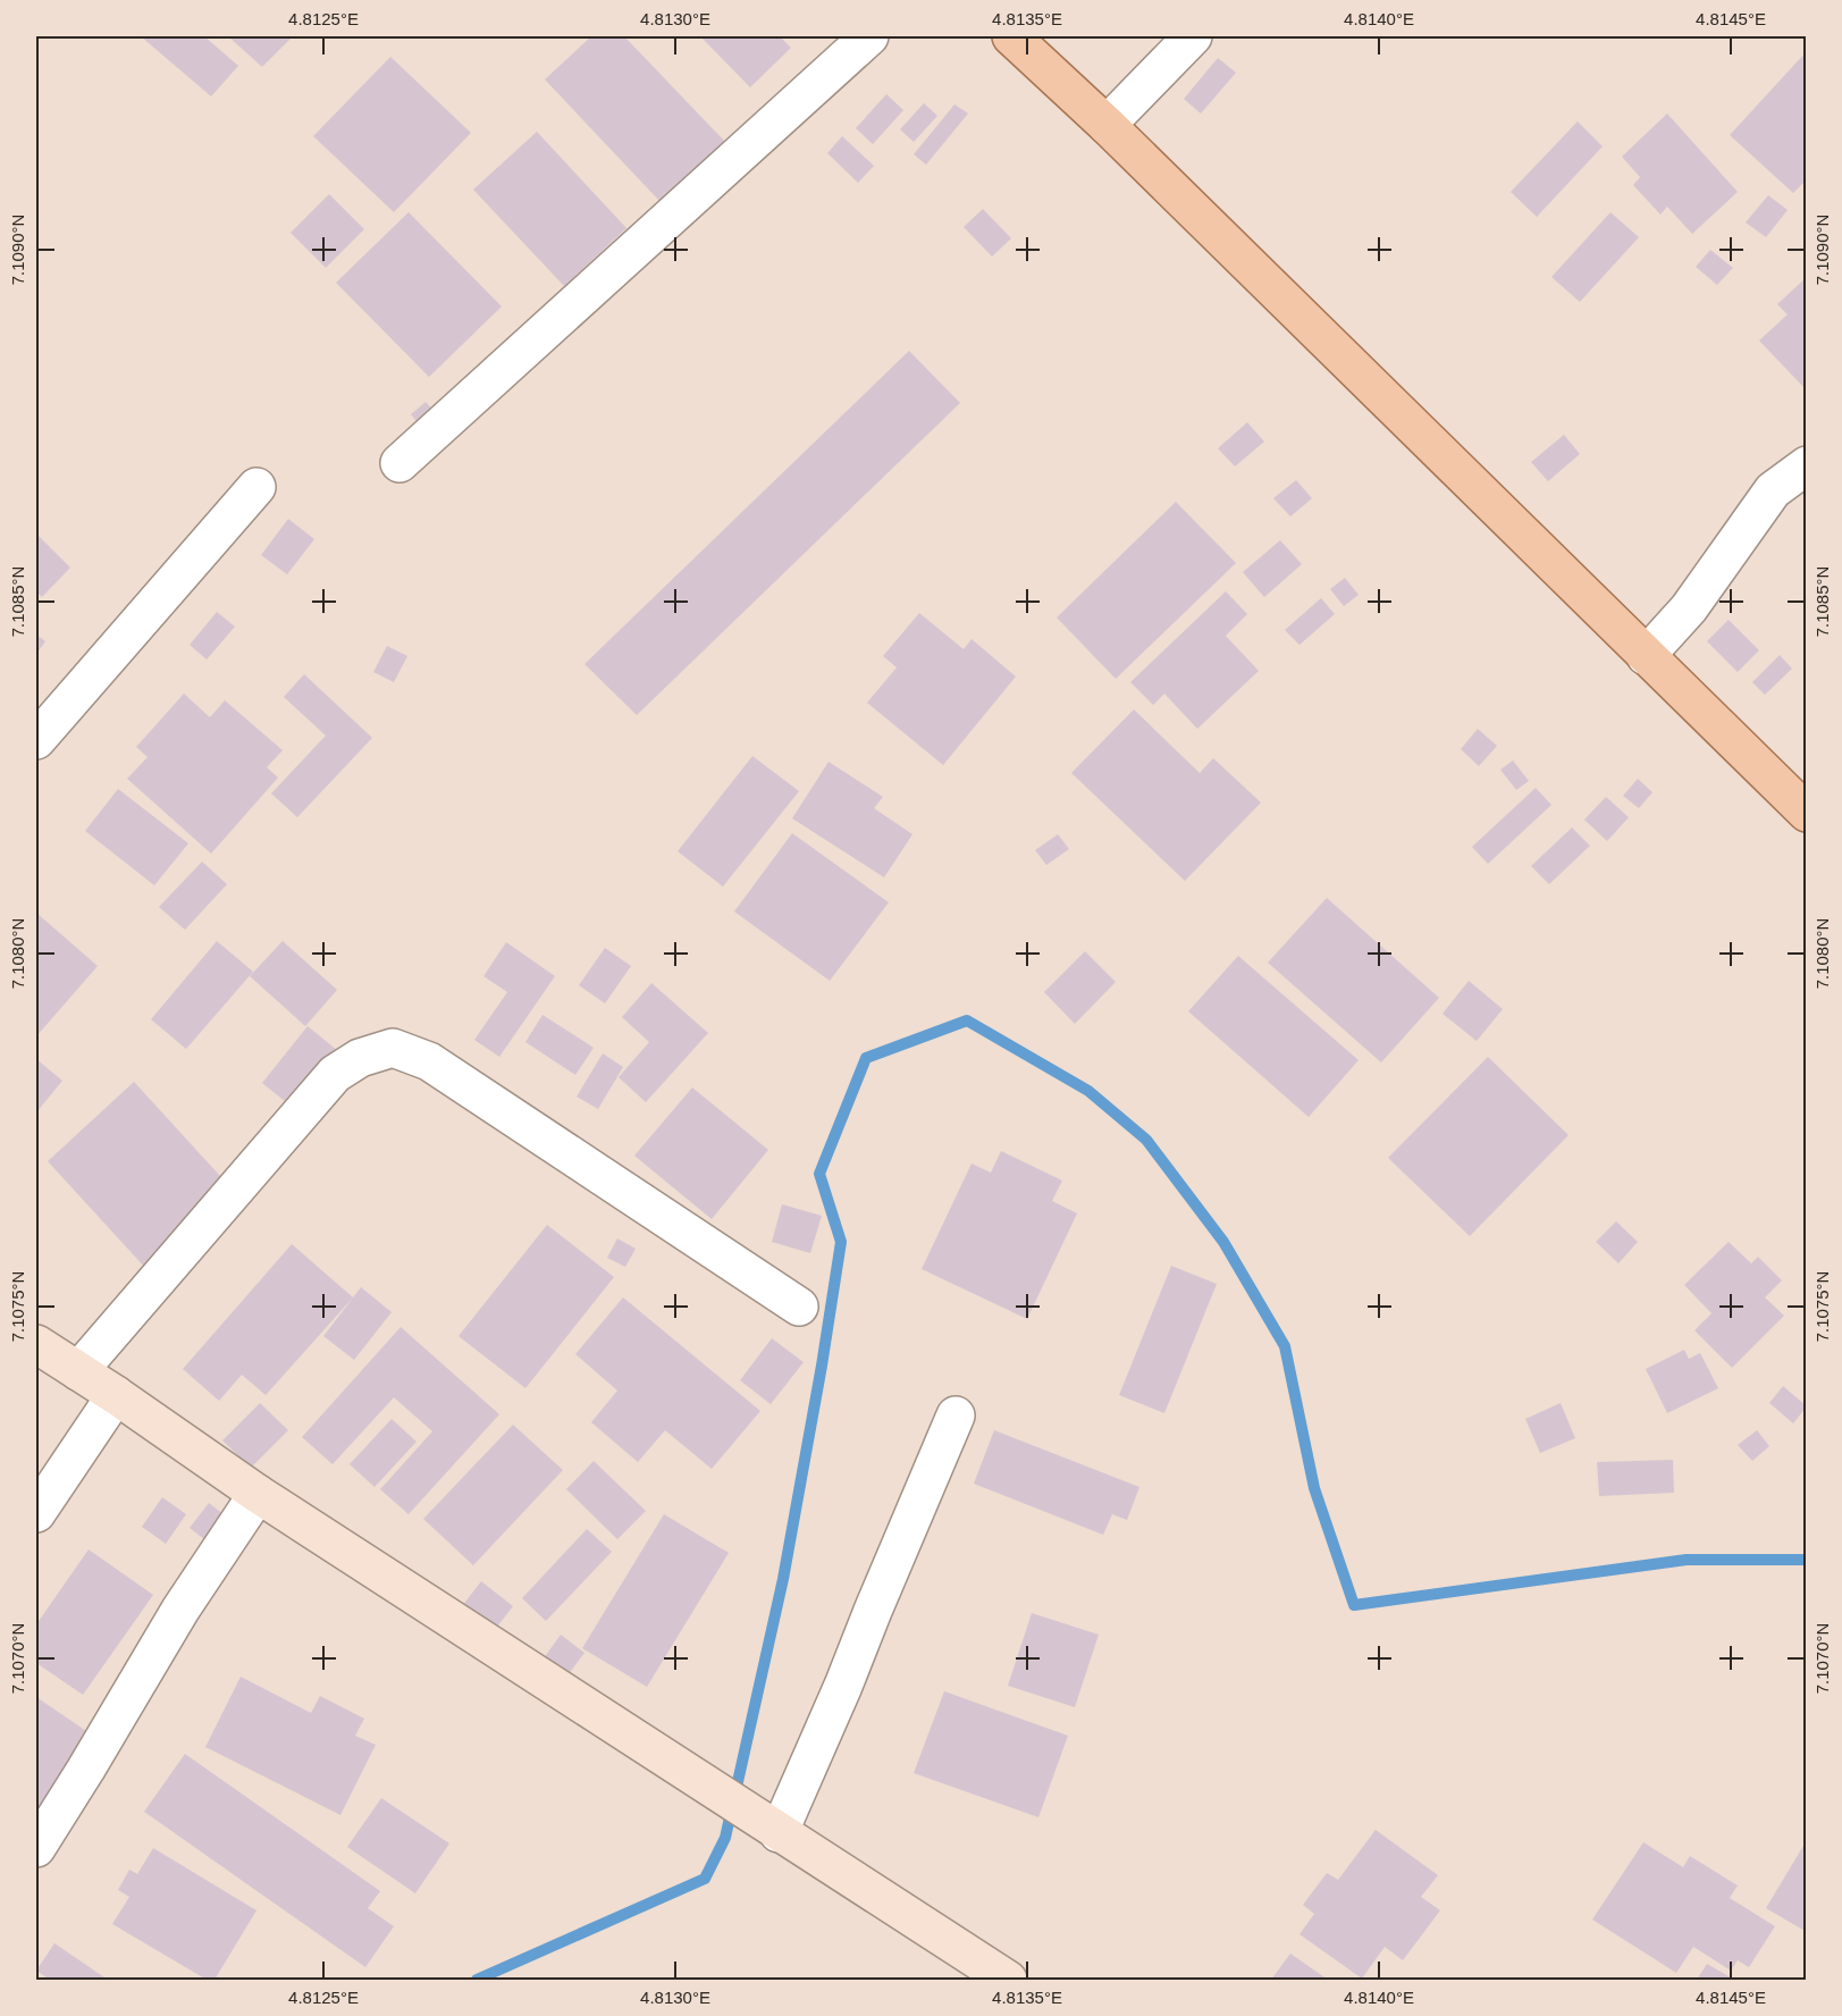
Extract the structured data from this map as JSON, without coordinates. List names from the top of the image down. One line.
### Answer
{"coordinates":["4.8125°E","4.8130°E","4.8135°E","4.8140°E","4.8145°E","7.1090°N","7.1085°N","7.1080°N","7.1075°N","7.1070°N"]}
